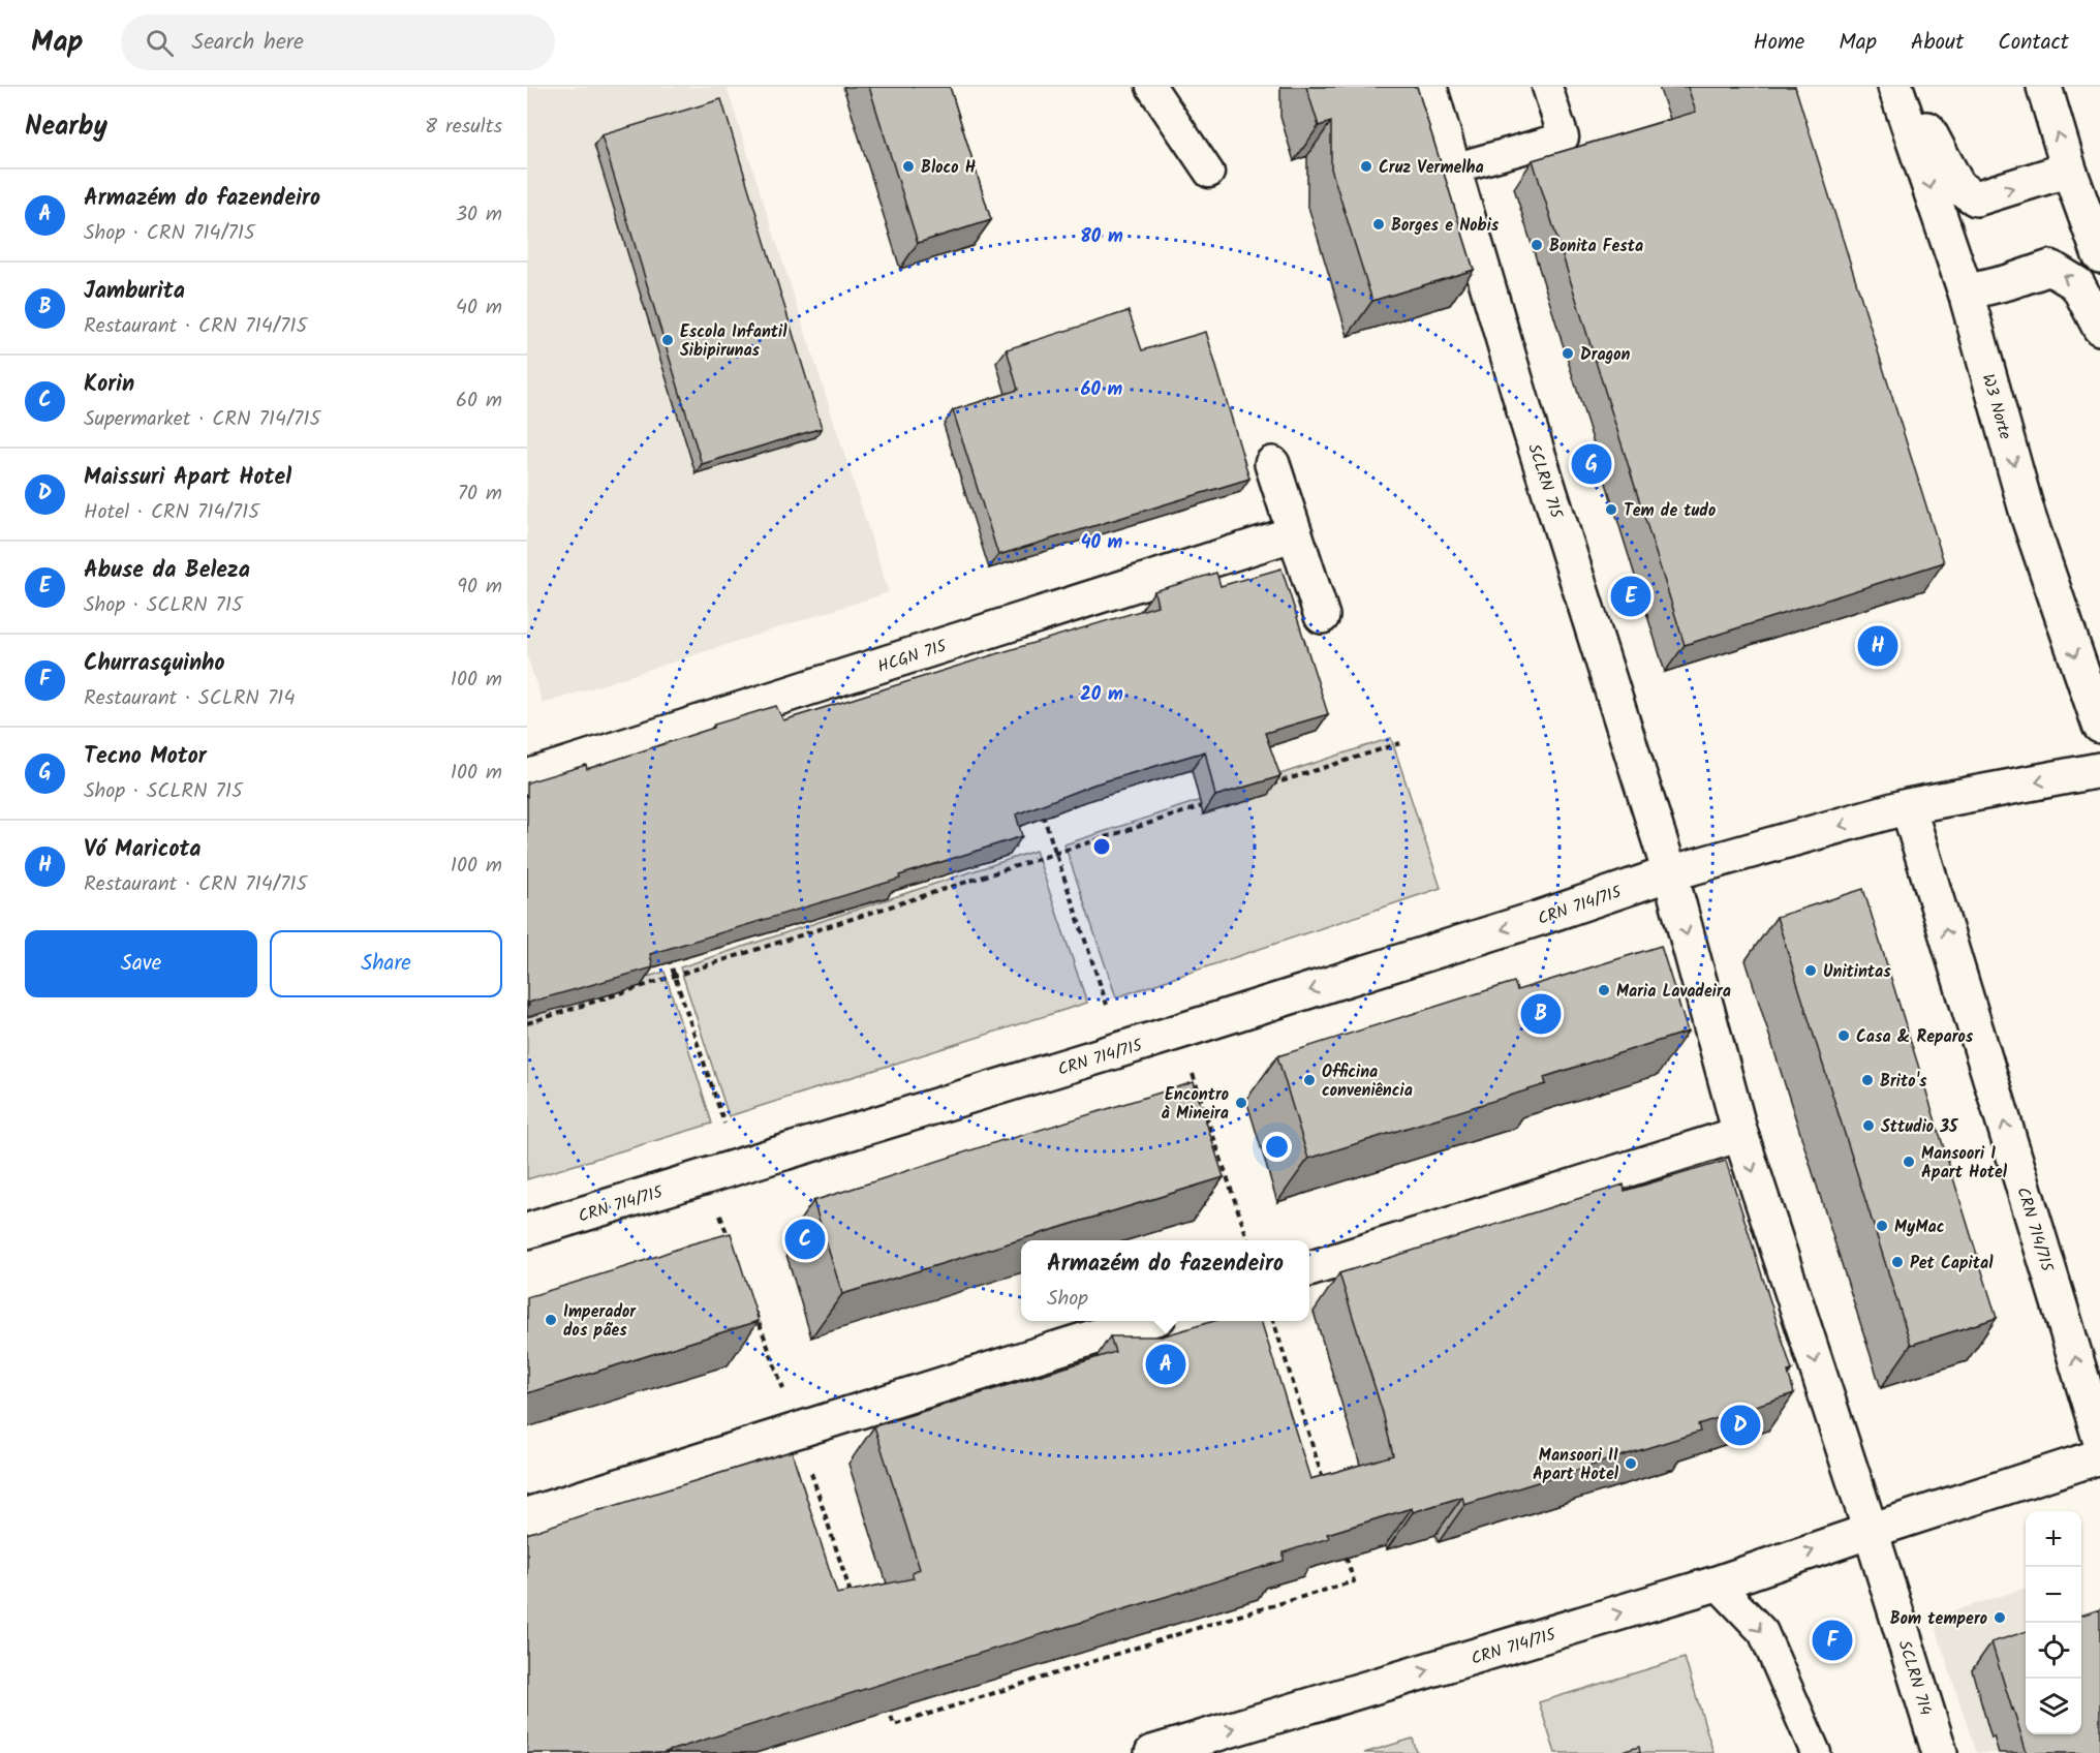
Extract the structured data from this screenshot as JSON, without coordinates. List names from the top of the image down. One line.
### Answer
{"streets":{"street":["W3 Norte","SCLRN 715","HCGN 715","CRN 714/715","SCLRN 714"]},"crossings":[["SCLRN 715","CRN 714/715"],["CRN 714/715","SCLRN 714"]],"one_way":["W3 Norte"],"places":["Bloco H","Cruz Vermelha","Borges e Nobis","Bonita Festa","Escola Infantil Sibipirunas","Dragon","Tem de tudo","Unitintas","Maria Lavadeira","Casa & Reparos","Officina conveniência","Brito's","Encontro à Mineira","Sttudio 35","Mansoori I Apart Hotel","MyMac","Pet Capital","Imperador dos pães","Mansoori II Apart Hotel","Bom tempero"],"page":{"header":"Map","search":"Search here","nav":["Home","Map","About","Contact"],"heading":["Nearby","8 results"],"list":[{"mark":"A","name":"Armazém do fazendeiro","note":"Shop · CRN 714/715","value":"30 m"},{"mark":"B","name":"Jamburita","note":"Restaurant · CRN 714/715","value":"40 m"},{"mark":"C","name":"Korin","note":"Supermarket · CRN 714/715","value":"60 m"},{"mark":"D","name":"Maissuri Apart Hotel","note":"Hotel · CRN 714/715","value":"70 m"},{"mark":"E","name":"Abuse da Beleza","note":"Shop · SCLRN 715","value":"90 m"},{"mark":"F","name":"Churrasquinho","note":"Restaurant · SCLRN 714","value":"100 m"},{"mark":"G","name":"Tecno Motor","note":"Shop · SCLRN 715","value":"100 m"},{"mark":"H","name":"Vó Maricota","note":"Restaurant · CRN 714/715","value":"100 m"}],"pins":["G","E","H","B","C","A","D","F"],"buttons":["Save","Share"],"popup":["Armazém do fazendeiro","Shop"],"map_buttons":["+","−"]},"rings":["80 m","60 m","40 m","20 m"]}
